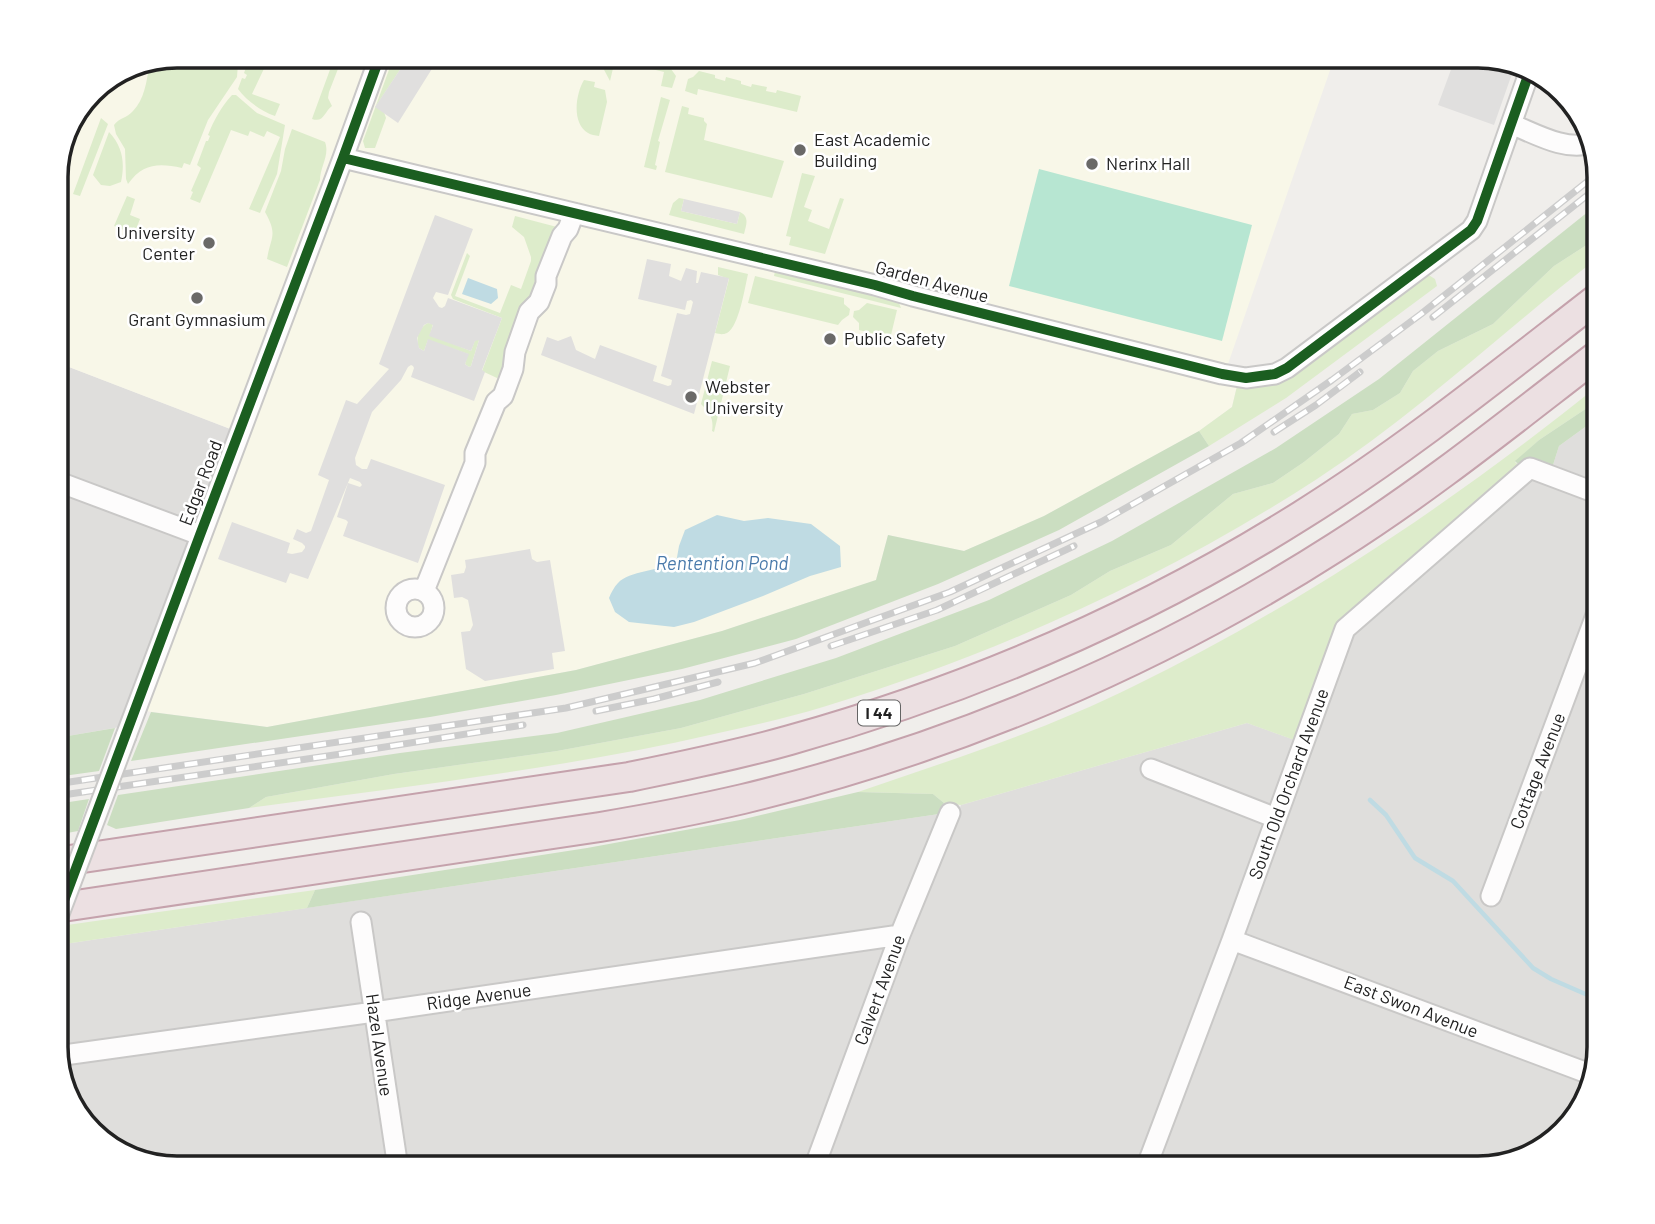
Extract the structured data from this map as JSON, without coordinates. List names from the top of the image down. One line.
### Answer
{"streets":{"highway":["I 44"],"street":["Garden Avenue","Edgar Road","Cottage Avenue","South Old Orchard Avenue","Calvert Avenue","Ridge Avenue","East Swon Avenue","Hazel Avenue"]},"crossings":[["Garden Avenue","Edgar Road"],["South Old Orchard Avenue","East Swon Avenue"],["Calvert Avenue","Ridge Avenue"],["Ridge Avenue","Hazel Avenue"]],"water":["Rentention Pond"],"places":["East Academic Building","Nerinx Hall","University Center","Grant Gymnasium","Public Safety","Webster University"]}
